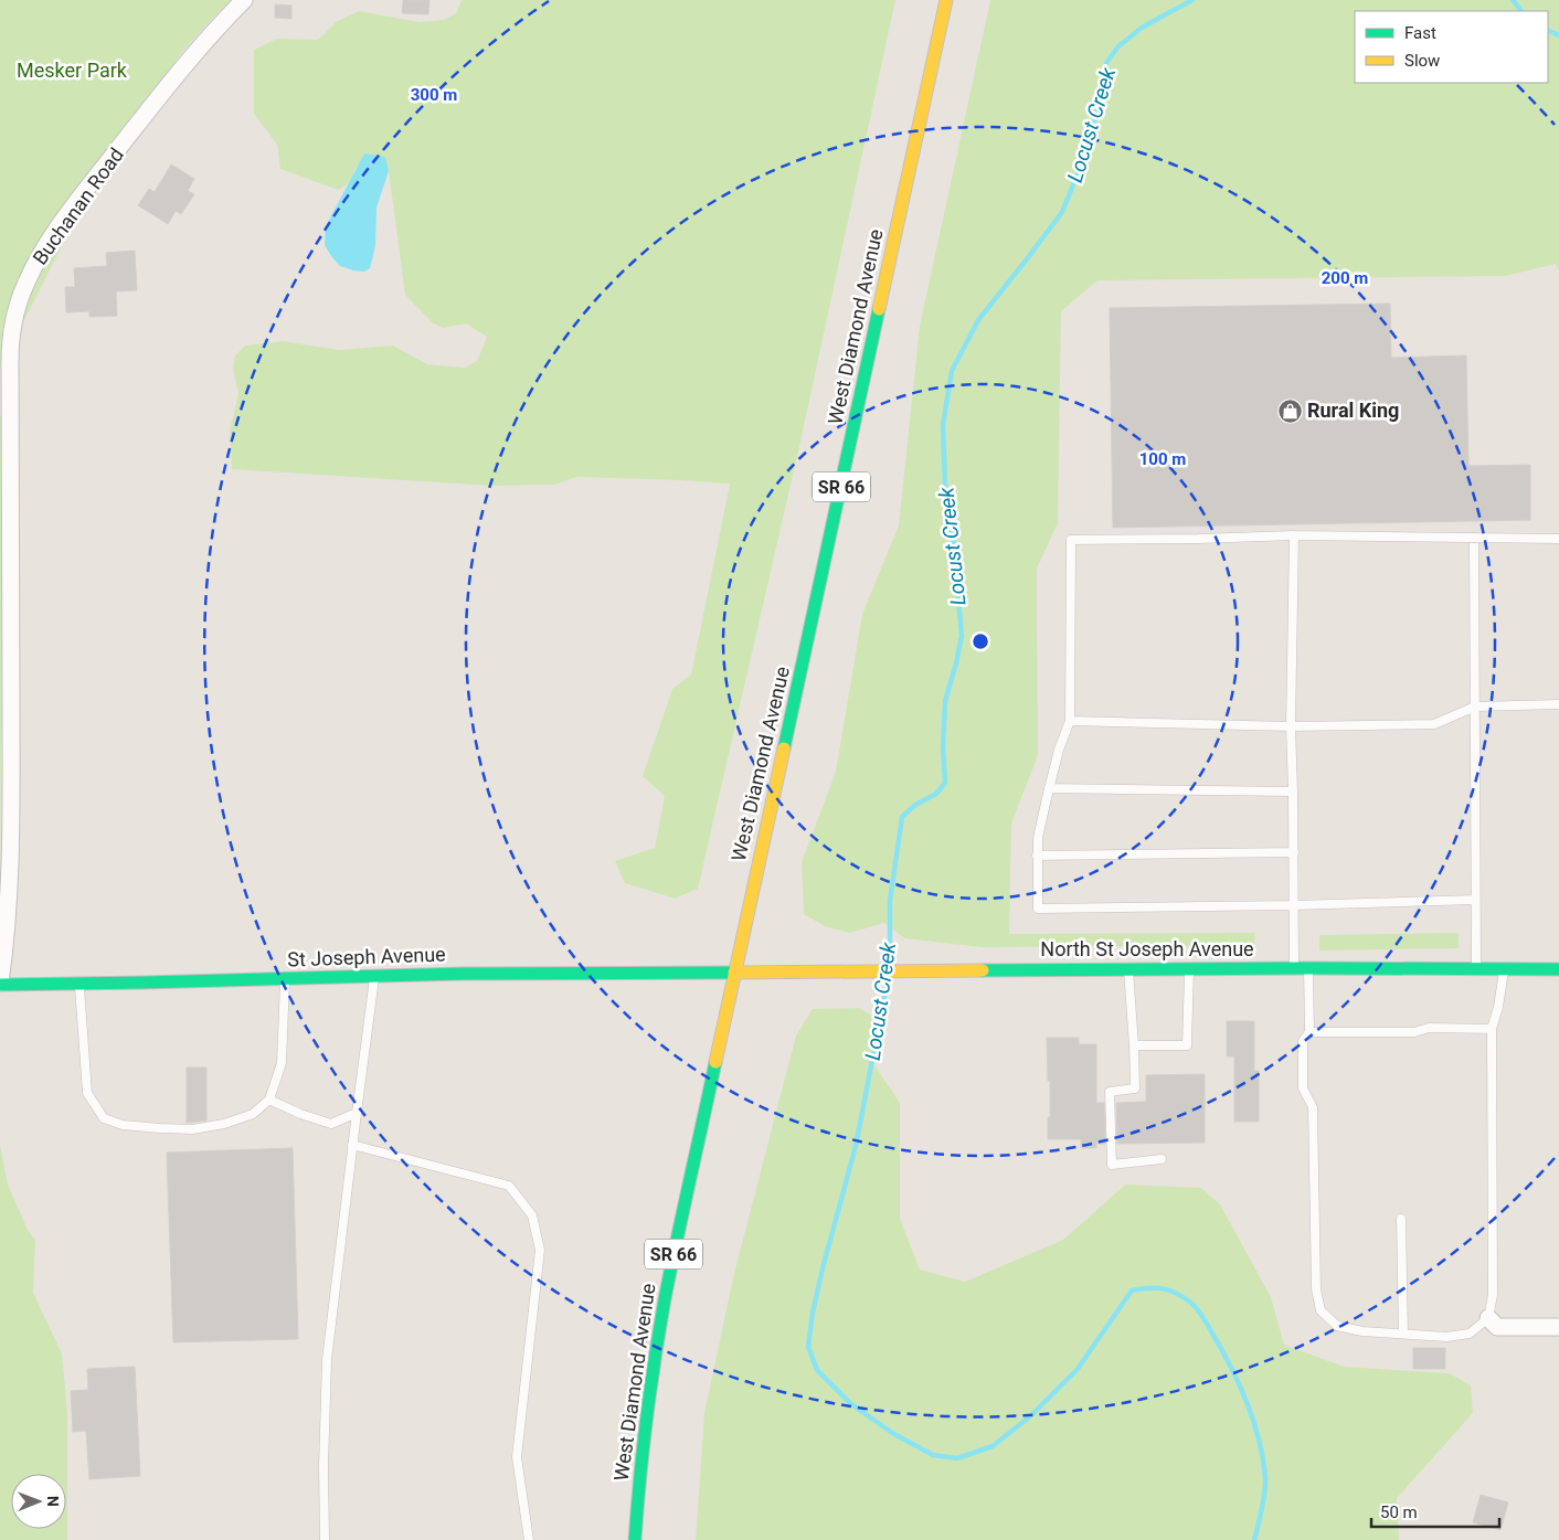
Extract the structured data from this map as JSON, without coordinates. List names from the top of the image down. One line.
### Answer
{"streets":{"main road":["West Diamond Avenue","SR 66","North St Joseph Avenue","St Joseph Avenue"],"street":["Buchanan Road"]},"crossings":[["Buchanan Road","St Joseph Avenue"],["West Diamond Avenue","North St Joseph Avenue"],["West Diamond Avenue","St Joseph Avenue"],["North St Joseph Avenue","St Joseph Avenue"]],"water":["Locust Creek"],"parks":["Mesker Park"],"places":{"shop":["Rural King"]},"legend":["Fast","Slow"],"scale_bar":"50 m","north":"right","rings":["300 m","200 m","100 m"]}
